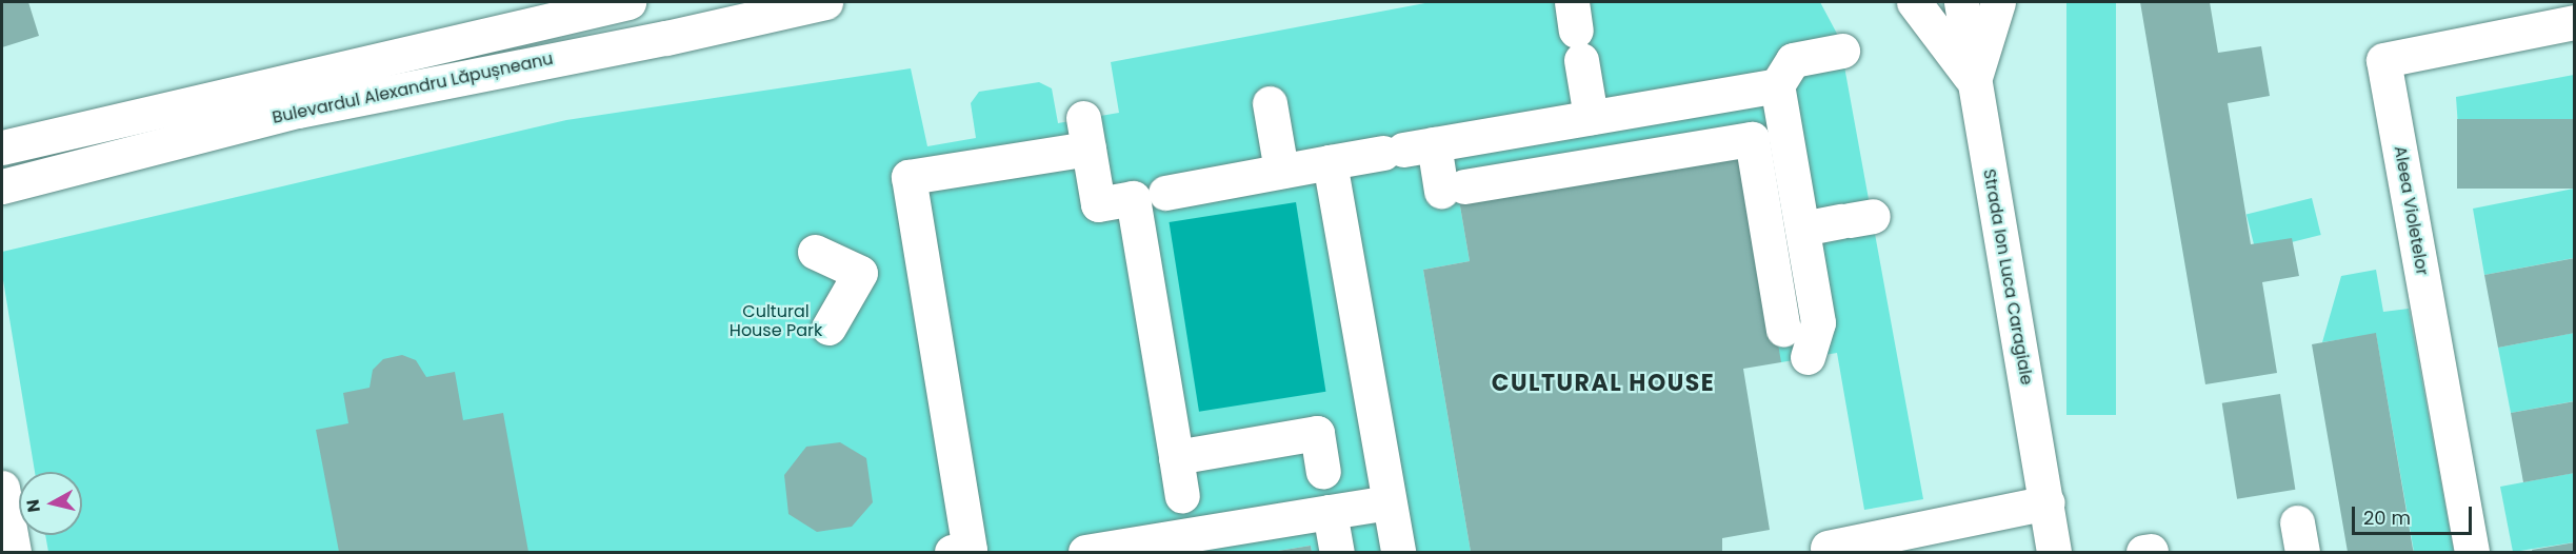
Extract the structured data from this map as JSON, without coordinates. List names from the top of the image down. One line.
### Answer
{"streets":{"street":["Bulevardul Alexandru Lăpușneanu","Aleea Violetelor","Strada Ion Luca Caragiale"]},"districts":["CULTURAL HOUSE"],"parks":["Cultural House Park"],"scale_bar":"20 m","north":"left"}
